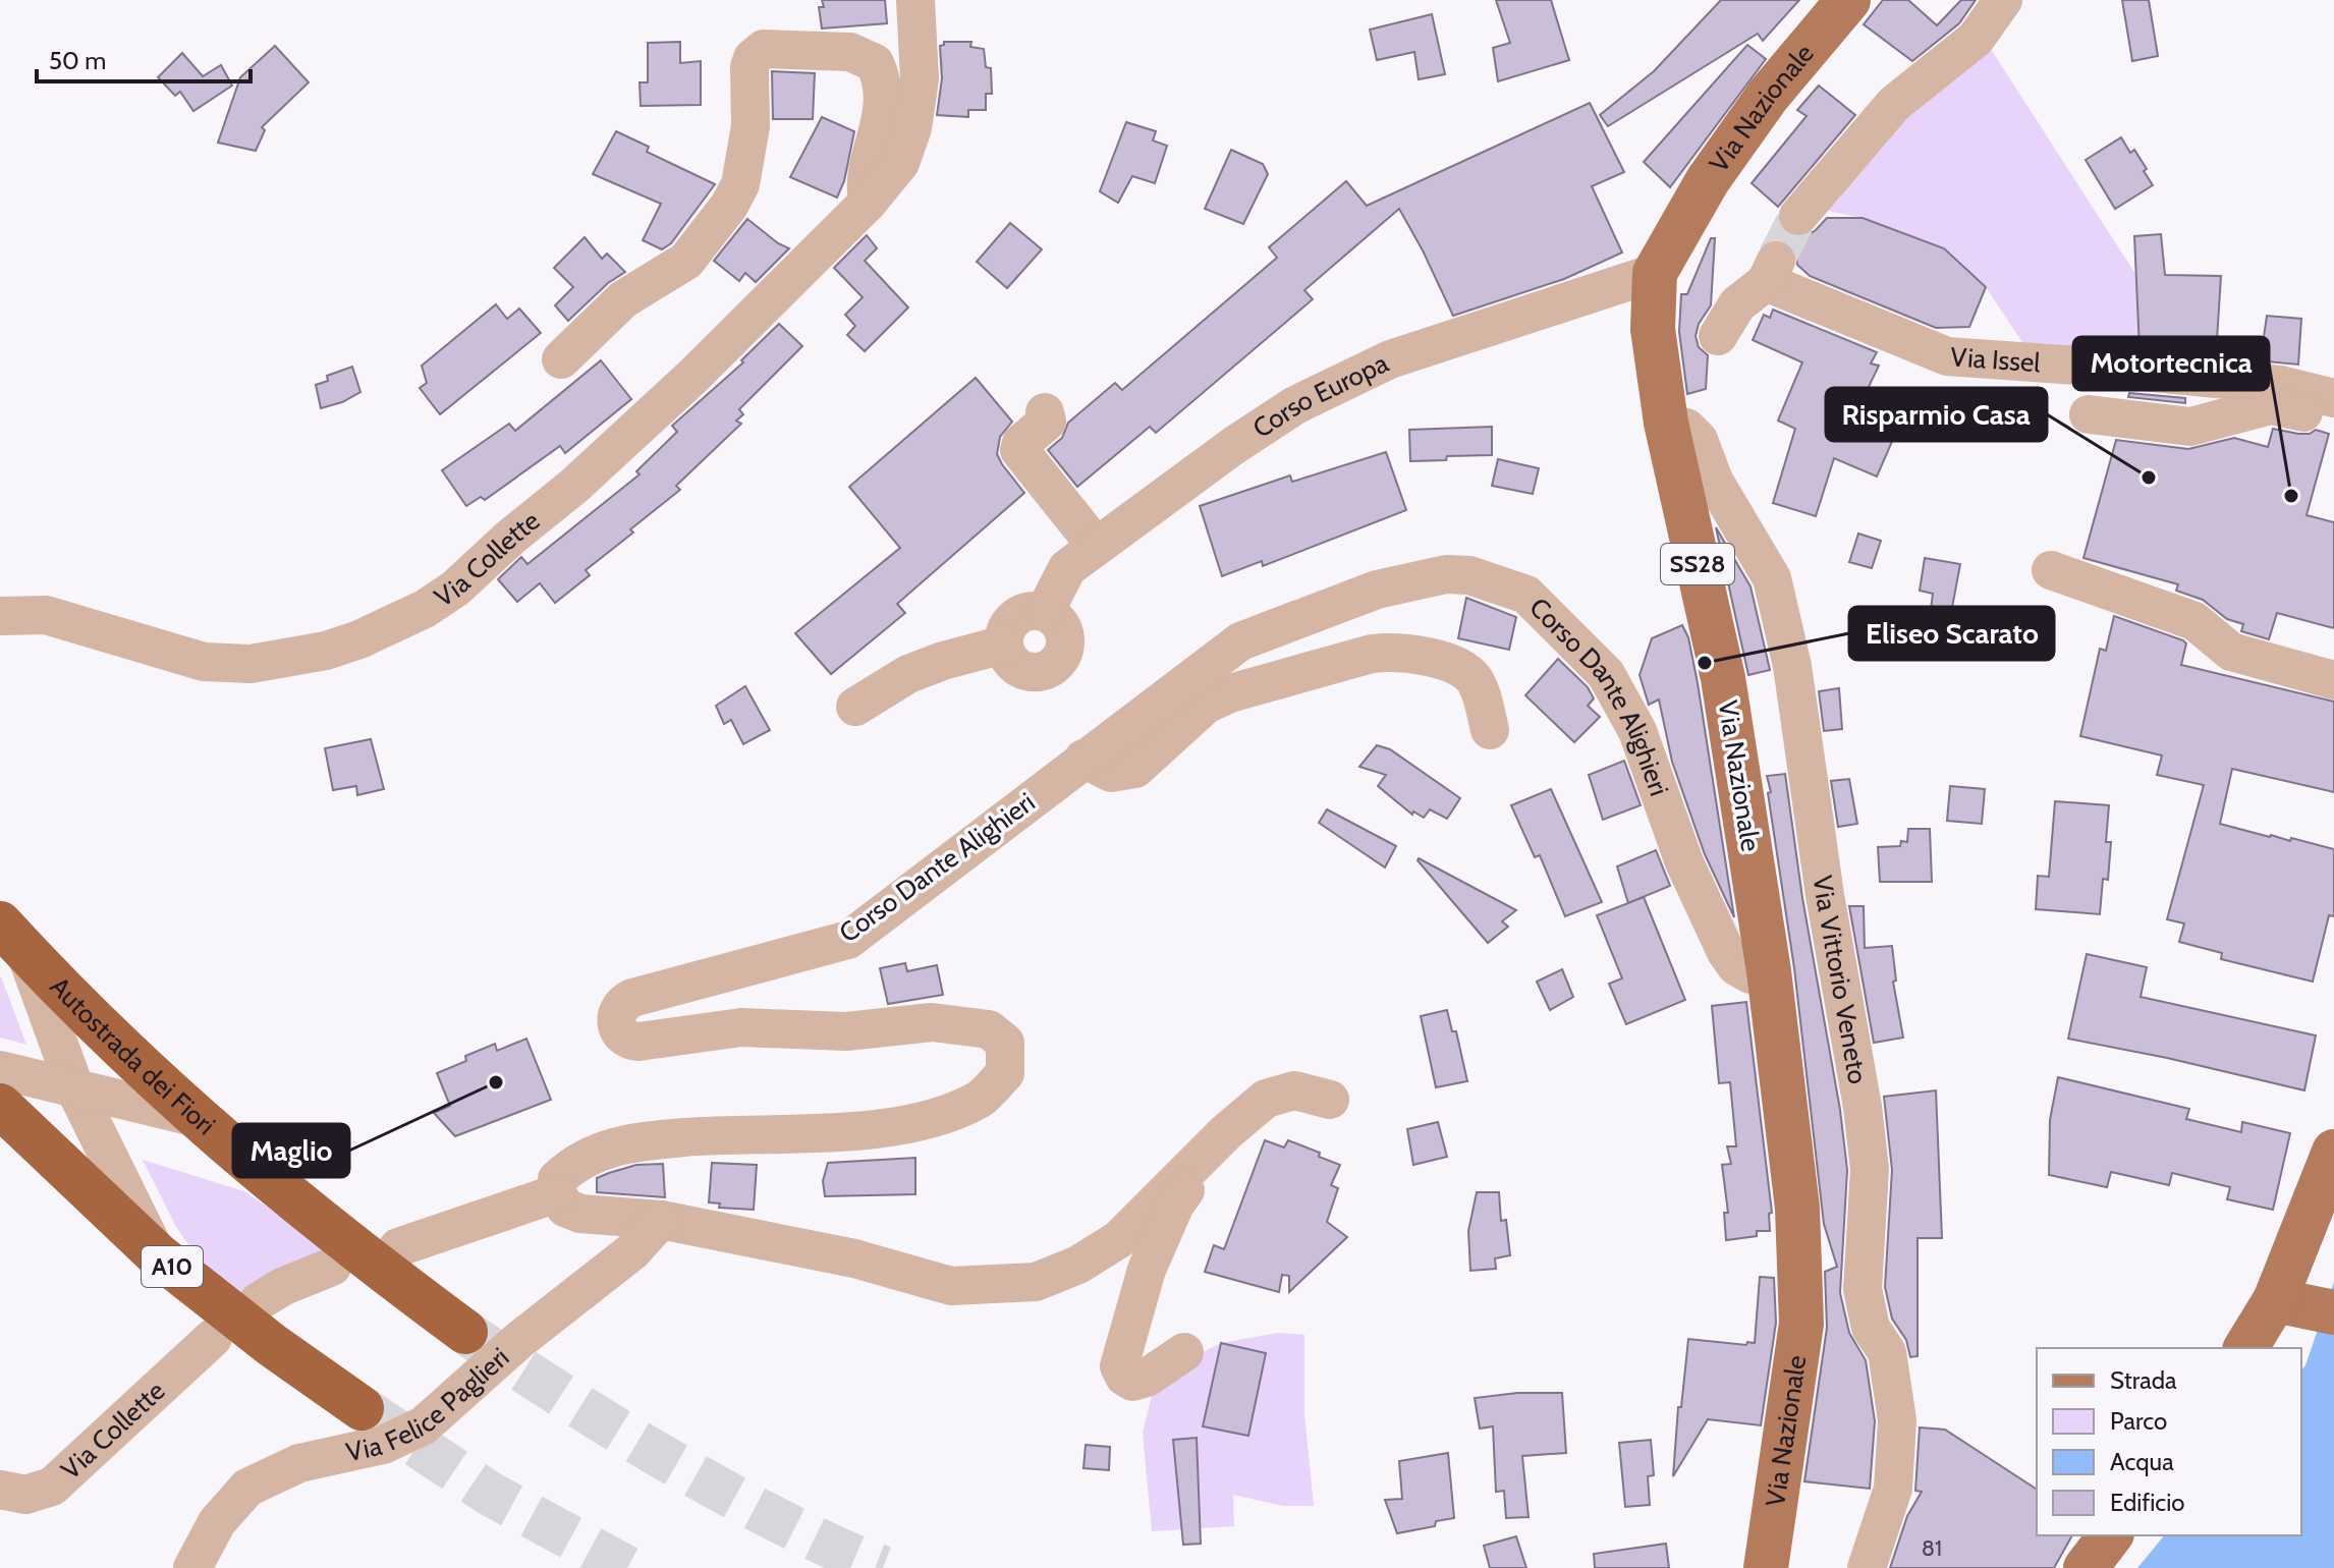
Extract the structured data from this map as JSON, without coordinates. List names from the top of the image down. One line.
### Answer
{"streets":{"highway":["Autostrada dei Fiori","A10"],"main road":["Via Nazionale","SS28"],"street":["Via Issel","Corso Europa","Via Collette","Corso Dante Alighieri","Via Vittorio Veneto","Via Felice Paglieri"]},"crossings":[["Via Nazionale","Corso Europa"],["Via Nazionale","Corso Dante Alighieri"],["Via Nazionale","Via Vittorio Veneto"]],"places":["Risparmio Casa","Motortecnica","Eliseo Scarato","Maglio"],"house_numbers":["81"],"legend":["Strada","Parco","Acqua","Edificio"],"scale_bar":"50 m"}
